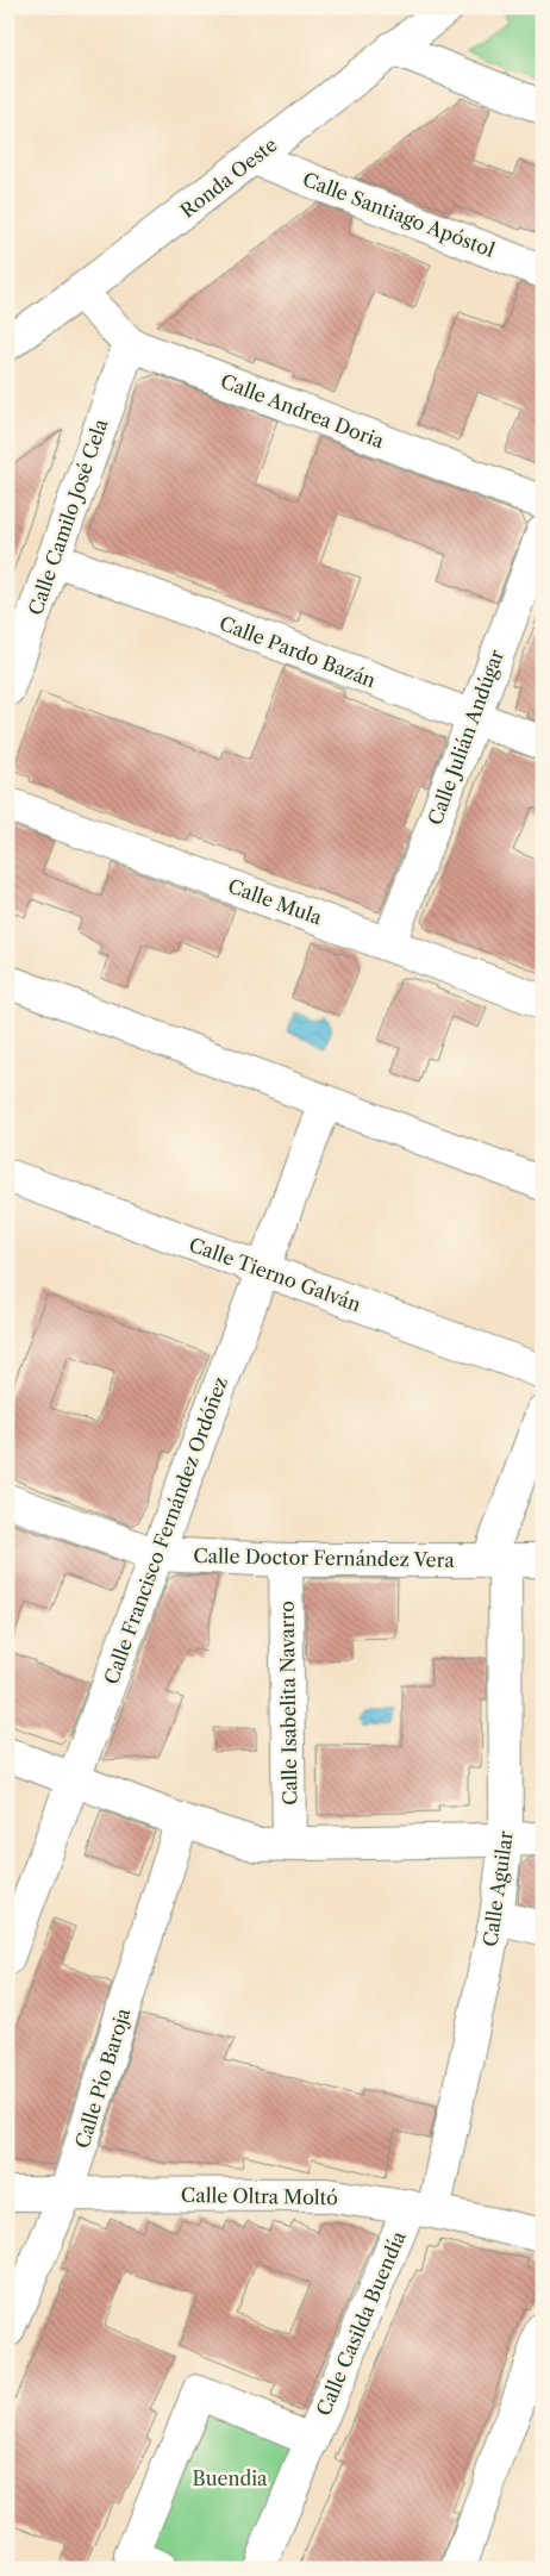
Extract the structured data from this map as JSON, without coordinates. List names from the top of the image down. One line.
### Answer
{"streets":{"street":["Ronda Oeste","Calle Santiago Apóstol","Calle Andrea Doria","Calle Camilo José Cela","Calle Pardo Bazán","Calle Julián Andúgar","Calle Mula","Calle Tierno Galván","Calle Francisco Fernández Ordóñez","Calle Doctor Fernández Vera","Calle Isabelita Navarro","Calle Aguilar","Calle Pío Baroja","Calle Oltra Moltó","Calle Casilda Buendía"]},"crossings":[["Ronda Oeste","Calle Santiago Apóstol"],["Ronda Oeste","Calle Andrea Doria"],["Calle Andrea Doria","Calle Camilo José Cela"],["Calle Camilo José Cela","Calle Pardo Bazán"],["Calle Pardo Bazán","Calle Julián Andúgar"],["Calle Julián Andúgar","Calle Mula"],["Calle Tierno Galván","Calle Francisco Fernández Ordóñez"],["Calle Francisco Fernández Ordóñez","Calle Doctor Fernández Vera"],["Calle Doctor Fernández Vera","Calle Isabelita Navarro"],["Calle Doctor Fernández Vera","Calle Aguilar"],["Calle Aguilar","Calle Oltra Moltó"],["Calle Aguilar","Calle Casilda Buendía"],["Calle Pío Baroja","Calle Oltra Moltó"],["Calle Oltra Moltó","Calle Casilda Buendía"]],"parks":["Buendia"]}
